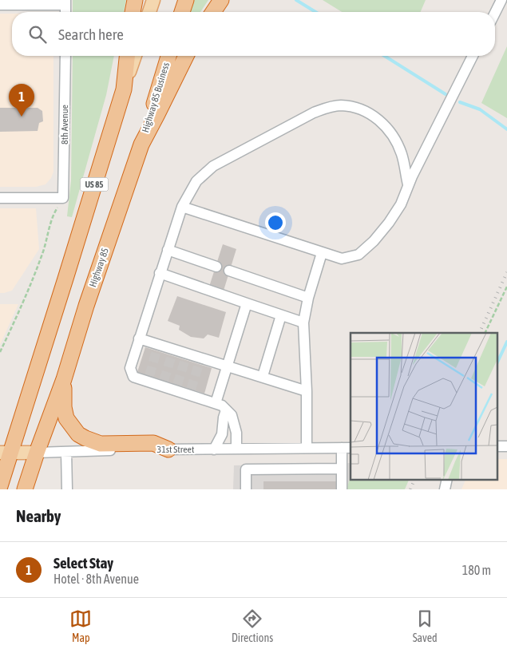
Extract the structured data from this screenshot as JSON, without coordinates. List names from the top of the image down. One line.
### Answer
{"streets":{"highway":["Highway 85 Business","US 85","Highway 85"],"main road":["31st Street"],"street":["8th Avenue"]},"crossings":[["Highway 85 Business","Highway 85"],["US 85","31st Street"],["Highway 85","31st Street"]],"page":{"search":"Search here","pins":"1","heading":"Nearby","list":[{"mark":"1","name":"Select Stay","note":"Hotel · 8th Avenue","value":"180 m"}],"nav":["Map","Directions","Saved"]}}
